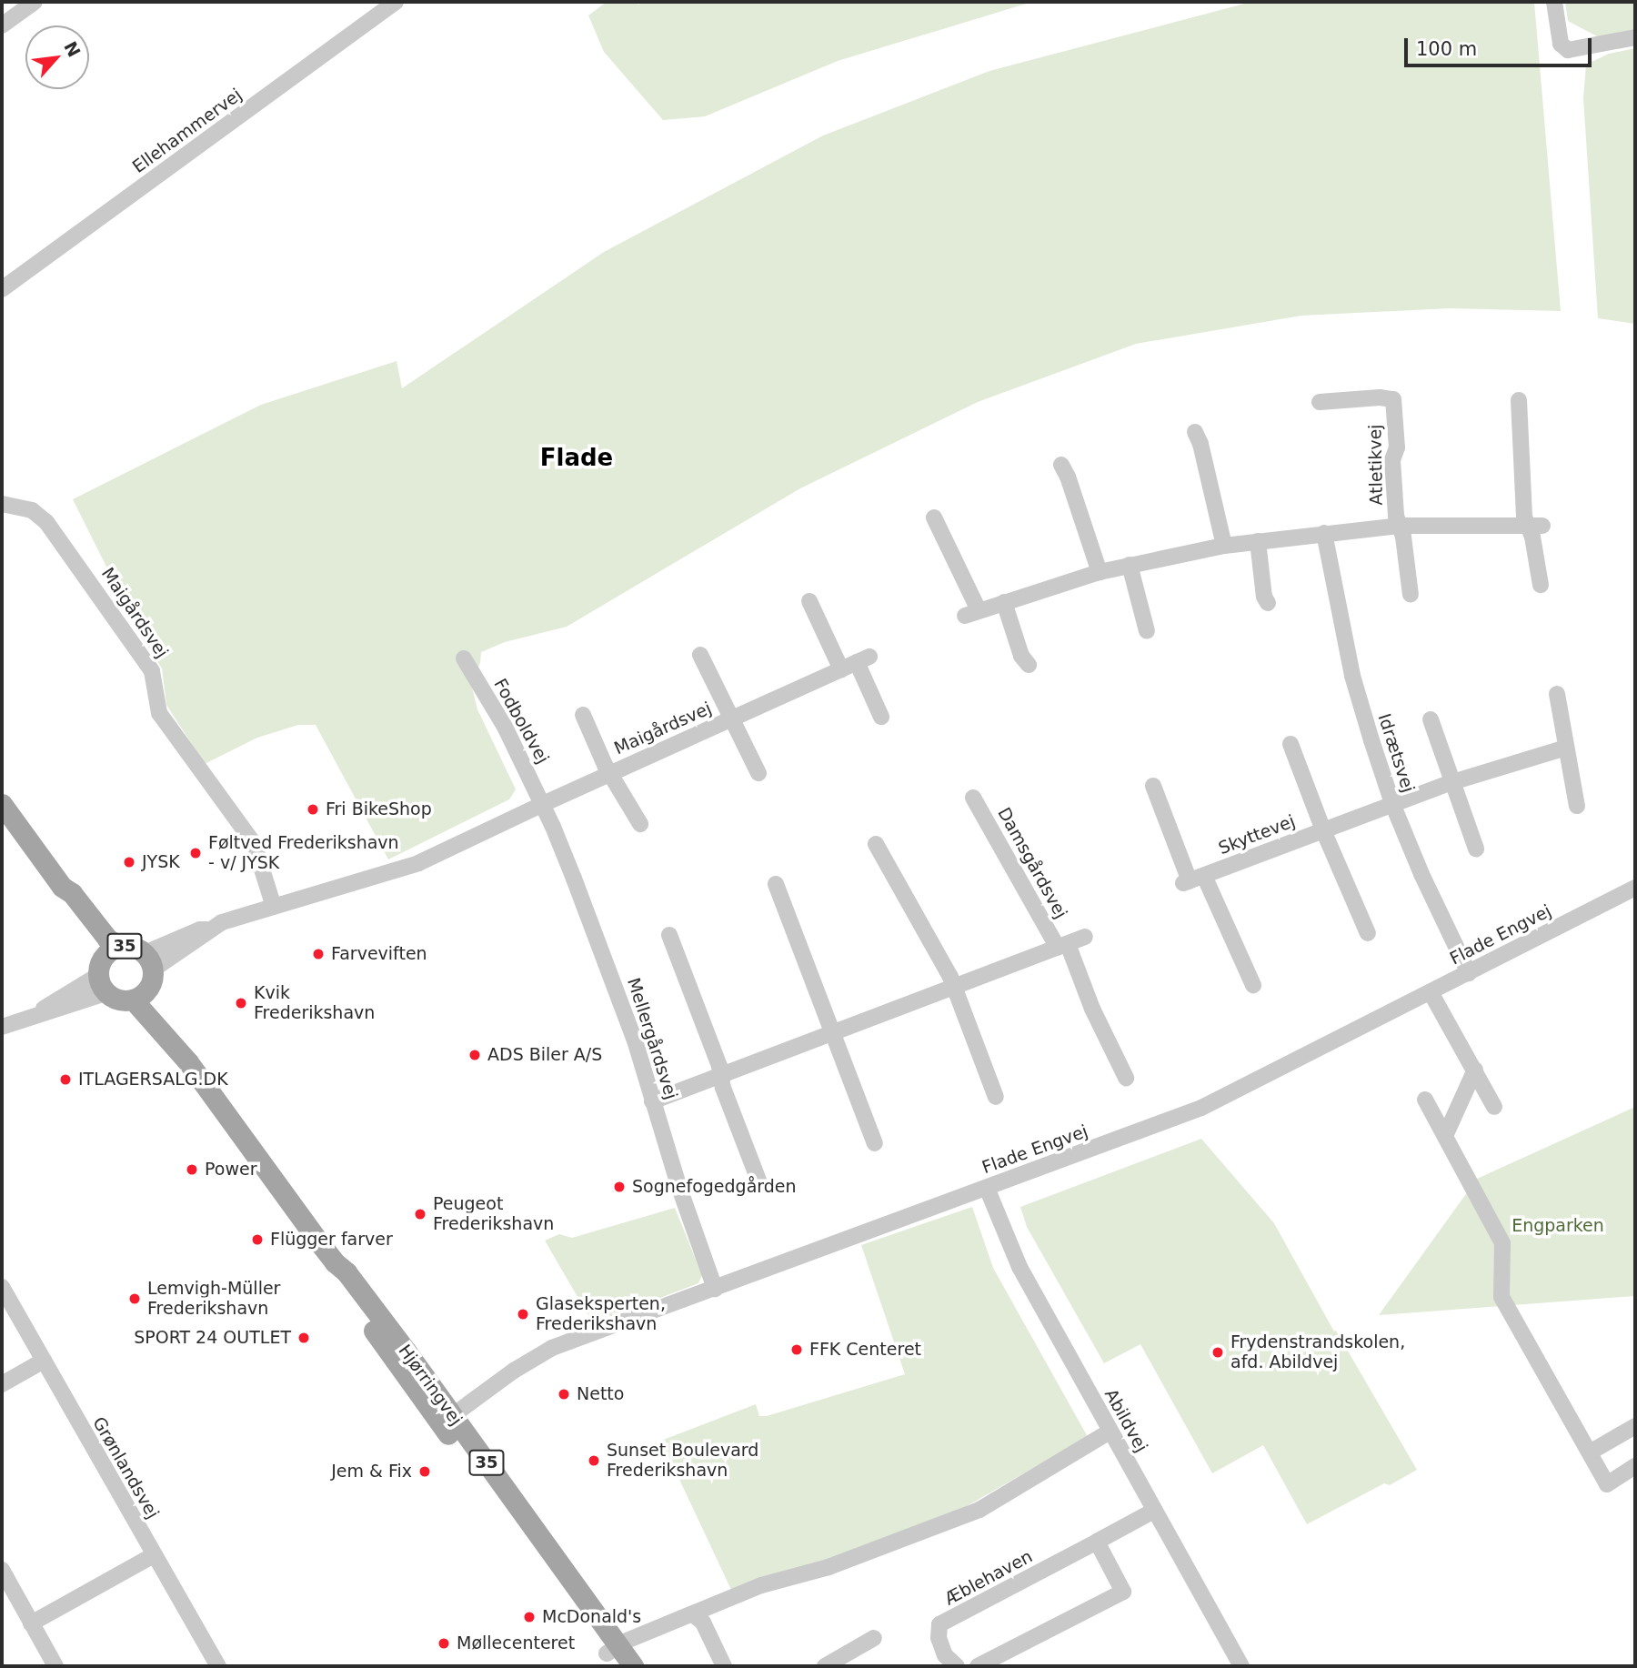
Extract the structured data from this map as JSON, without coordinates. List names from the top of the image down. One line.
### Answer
{"streets":{"main road":["35","Hjørringvej"],"street":["Ellehammervej","Atletikvej","Maigårdsvej","Fodboldvej","Idrætsvej","Skyttevej","Damsgårdsvej","Flade Engvej","Mellergårdsvej","Abildvej","Grønlandsvej","Æblehaven"]},"crossings":[["Atletikvej","Idrætsvej"],["Maigårdsvej","Fodboldvej"],["Maigårdsvej","35"],["Maigårdsvej","Mellergårdsvej"],["Maigårdsvej","Hjørringvej"],["Fodboldvej","Mellergårdsvej"],["Idrætsvej","Skyttevej"],["Idrætsvej","Flade Engvej"],["Damsgårdsvej","Mellergårdsvej"],["Flade Engvej","Mellergårdsvej"],["Flade Engvej","Hjørringvej"],["Flade Engvej","Abildvej"],["35","Hjørringvej"],["Abildvej","Æblehaven"]],"districts":["Flade"],"parks":["Engparken"],"places":["Fri BikeShop","Føltved Frederikshavn - v/ JYSK","JYSK","Farveviften","Kvik Frederikshavn","ADS Biler A/S","ITLAGERSALG.DK","Power","Sognefogedgården","Peugeot Frederikshavn","Flügger farver","Lemvigh-Müller Frederikshavn","Glaseksperten, Frederikshavn","SPORT 24 OUTLET","FFK Centeret","Frydenstrandskolen, afd. Abildvej","Netto","Sunset Boulevard Frederikshavn","Jem & Fix","McDonald's","Møllecenteret"],"scale_bar":"100 m","north":"top right"}
